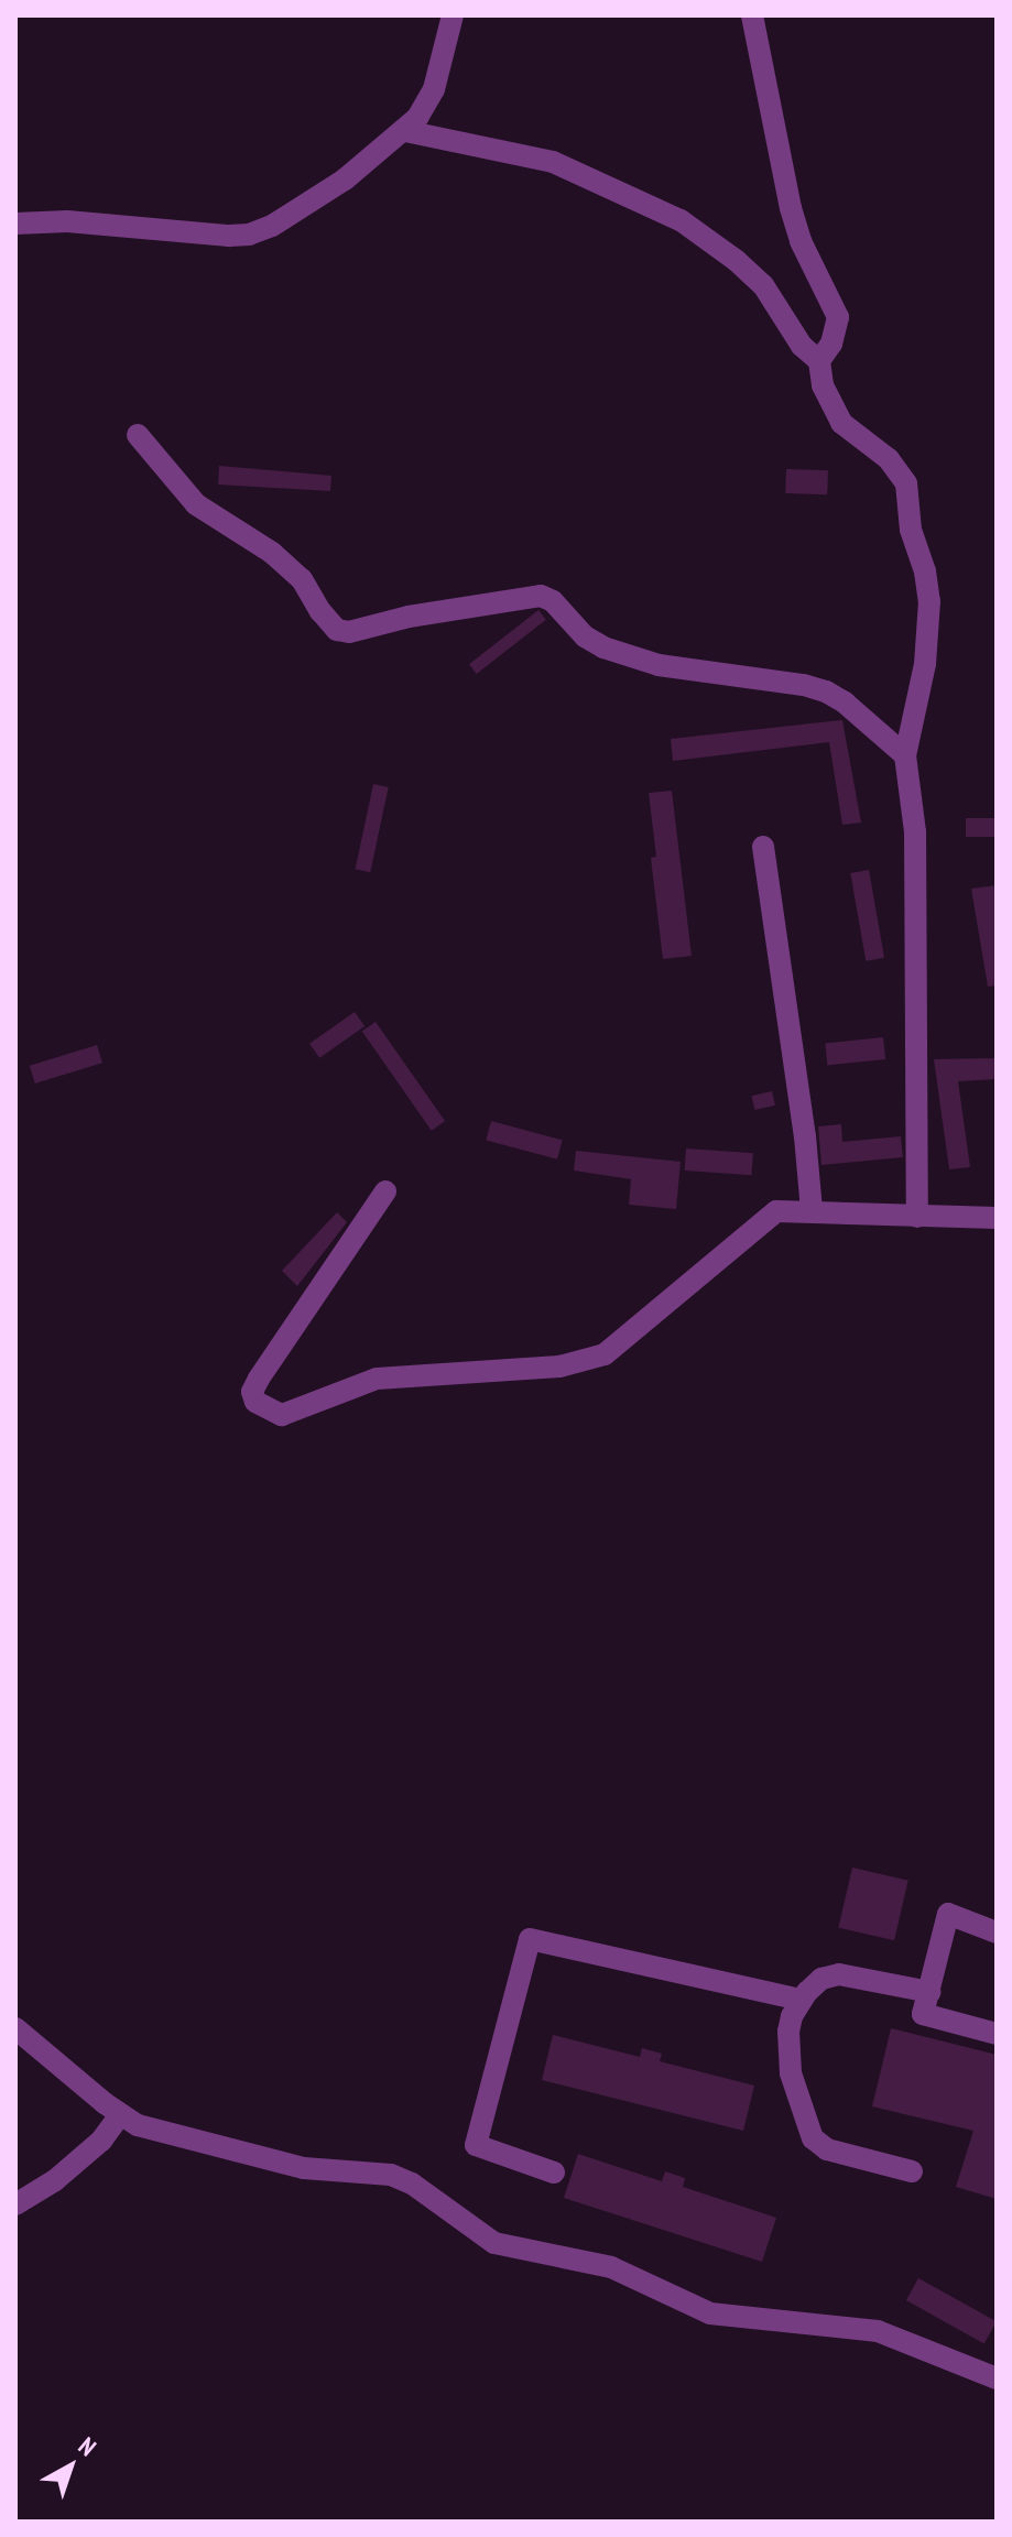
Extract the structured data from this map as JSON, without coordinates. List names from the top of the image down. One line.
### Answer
{"north":"top right"}
